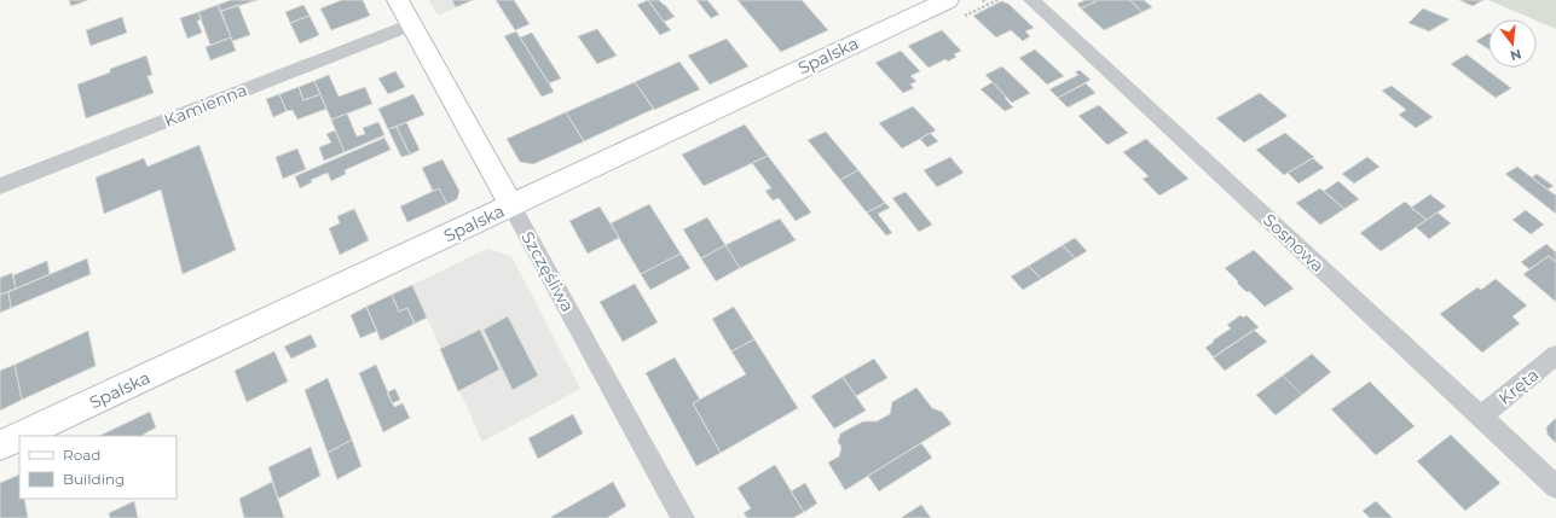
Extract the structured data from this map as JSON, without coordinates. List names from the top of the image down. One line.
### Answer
{"streets":{"street":["Spalska","Kamienna","Sosnowa","Szczęśliwa","Kręta"]},"crossings":[["Spalska","Szczęśliwa"],["Kamienna","Szczęśliwa"],["Sosnowa","Kręta"]],"legend":["Road","Building"],"north":"bottom"}
